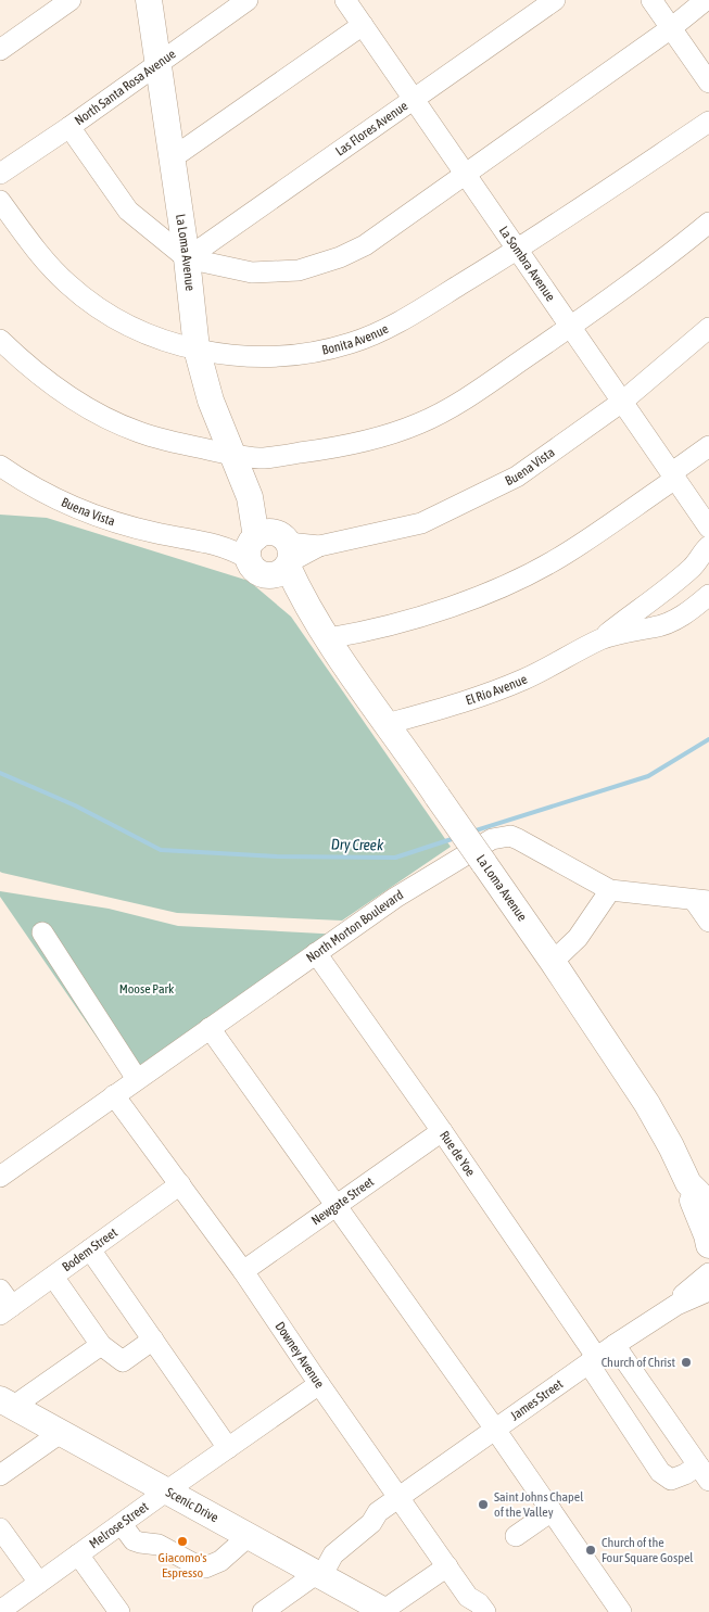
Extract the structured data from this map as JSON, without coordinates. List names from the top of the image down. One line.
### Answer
{"streets":{"main road":["La Loma Avenue","Scenic Drive"],"street":["North Santa Rosa Avenue","Las Flores Avenue","La Sombra Avenue","Bonita Avenue","Buena Vista","El Rio Avenue","North Morton Boulevard","Rue de Yoe","Newgate Street","Bodem Street","Downey Avenue","James Street","Melrose Street"]},"crossings":[["North Santa Rosa Avenue","La Loma Avenue"],["Las Flores Avenue","La Loma Avenue"],["Las Flores Avenue","La Sombra Avenue"],["La Loma Avenue","Bonita Avenue"],["La Loma Avenue","Buena Vista"],["La Loma Avenue","El Rio Avenue"],["La Sombra Avenue","Bonita Avenue"],["La Sombra Avenue","Buena Vista"],["North Morton Boulevard","Rue de Yoe"],["North Morton Boulevard","Downey Avenue"],["Rue de Yoe","Newgate Street"],["Rue de Yoe","James Street"],["Newgate Street","Downey Avenue"],["Bodem Street","Downey Avenue"],["Downey Avenue","James Street"],["Downey Avenue","Melrose Street"],["James Street","Scenic Drive"],["Scenic Drive","Melrose Street"]],"water":["Dry Creek"],"parks":["Moose Park"],"places":["Church of Christ","Saint Johns Chapel of the Valley","Giacomo's Espresso","Church of the Four Square Gospel"]}
